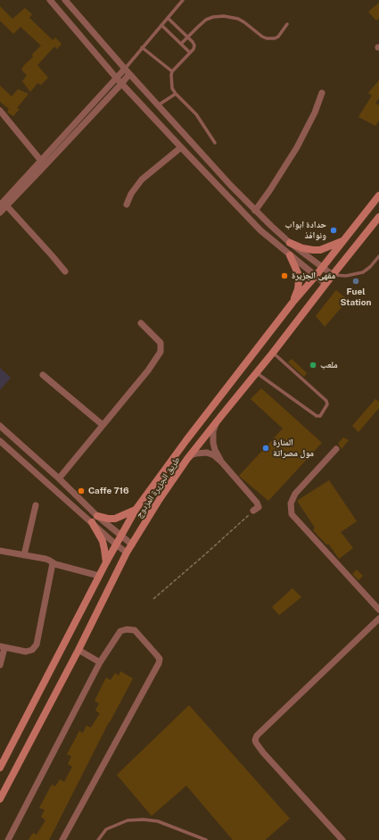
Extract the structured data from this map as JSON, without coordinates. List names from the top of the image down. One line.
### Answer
{"streets":{"main road":["طريق الجزيرة المزدوج"]},"places":["حدادة ابواب ونوافذ","مقهى الجزيرة","Fuel Station","ملعب","المنارة مول مصراتة","Caffe 716"]}
